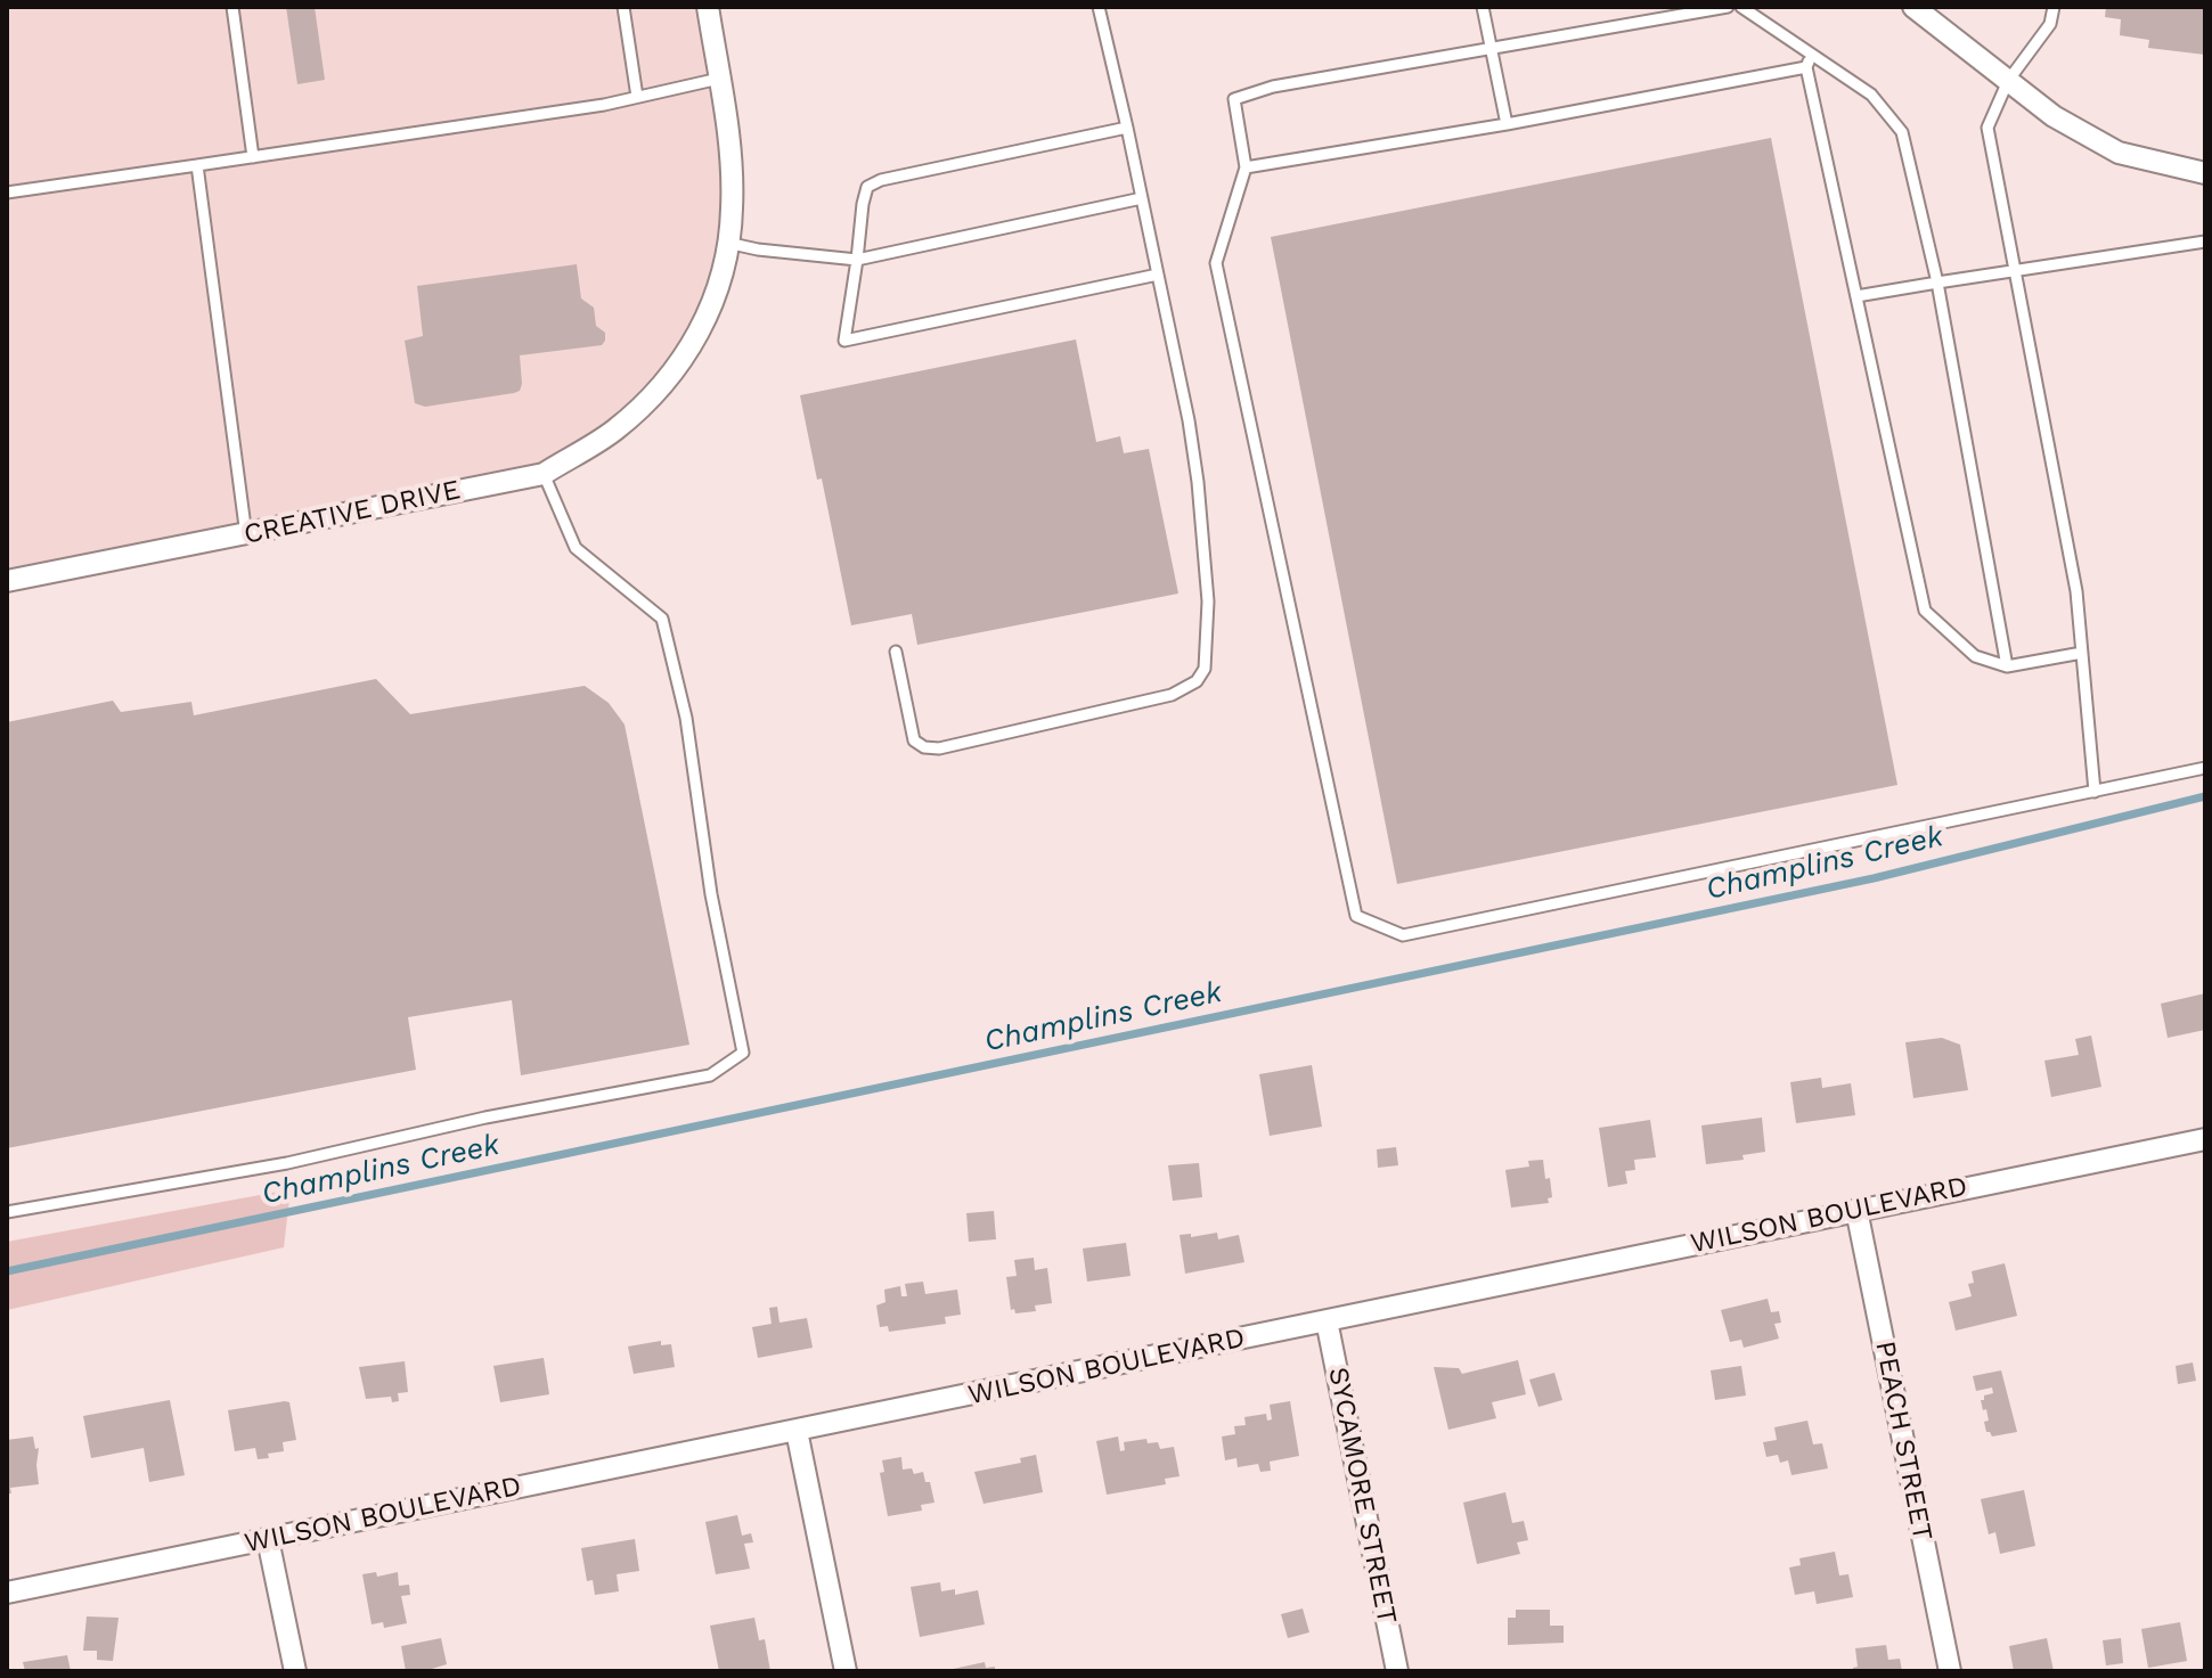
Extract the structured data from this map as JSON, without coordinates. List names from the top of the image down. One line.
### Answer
{"streets":{"street":["CREATIVE DRIVE","WILSON BOULEVARD","PEACH STREET","SYCAMORE STREET"]},"crossings":[["WILSON BOULEVARD","PEACH STREET"],["WILSON BOULEVARD","SYCAMORE STREET"]],"water":["Champlins Creek"]}
